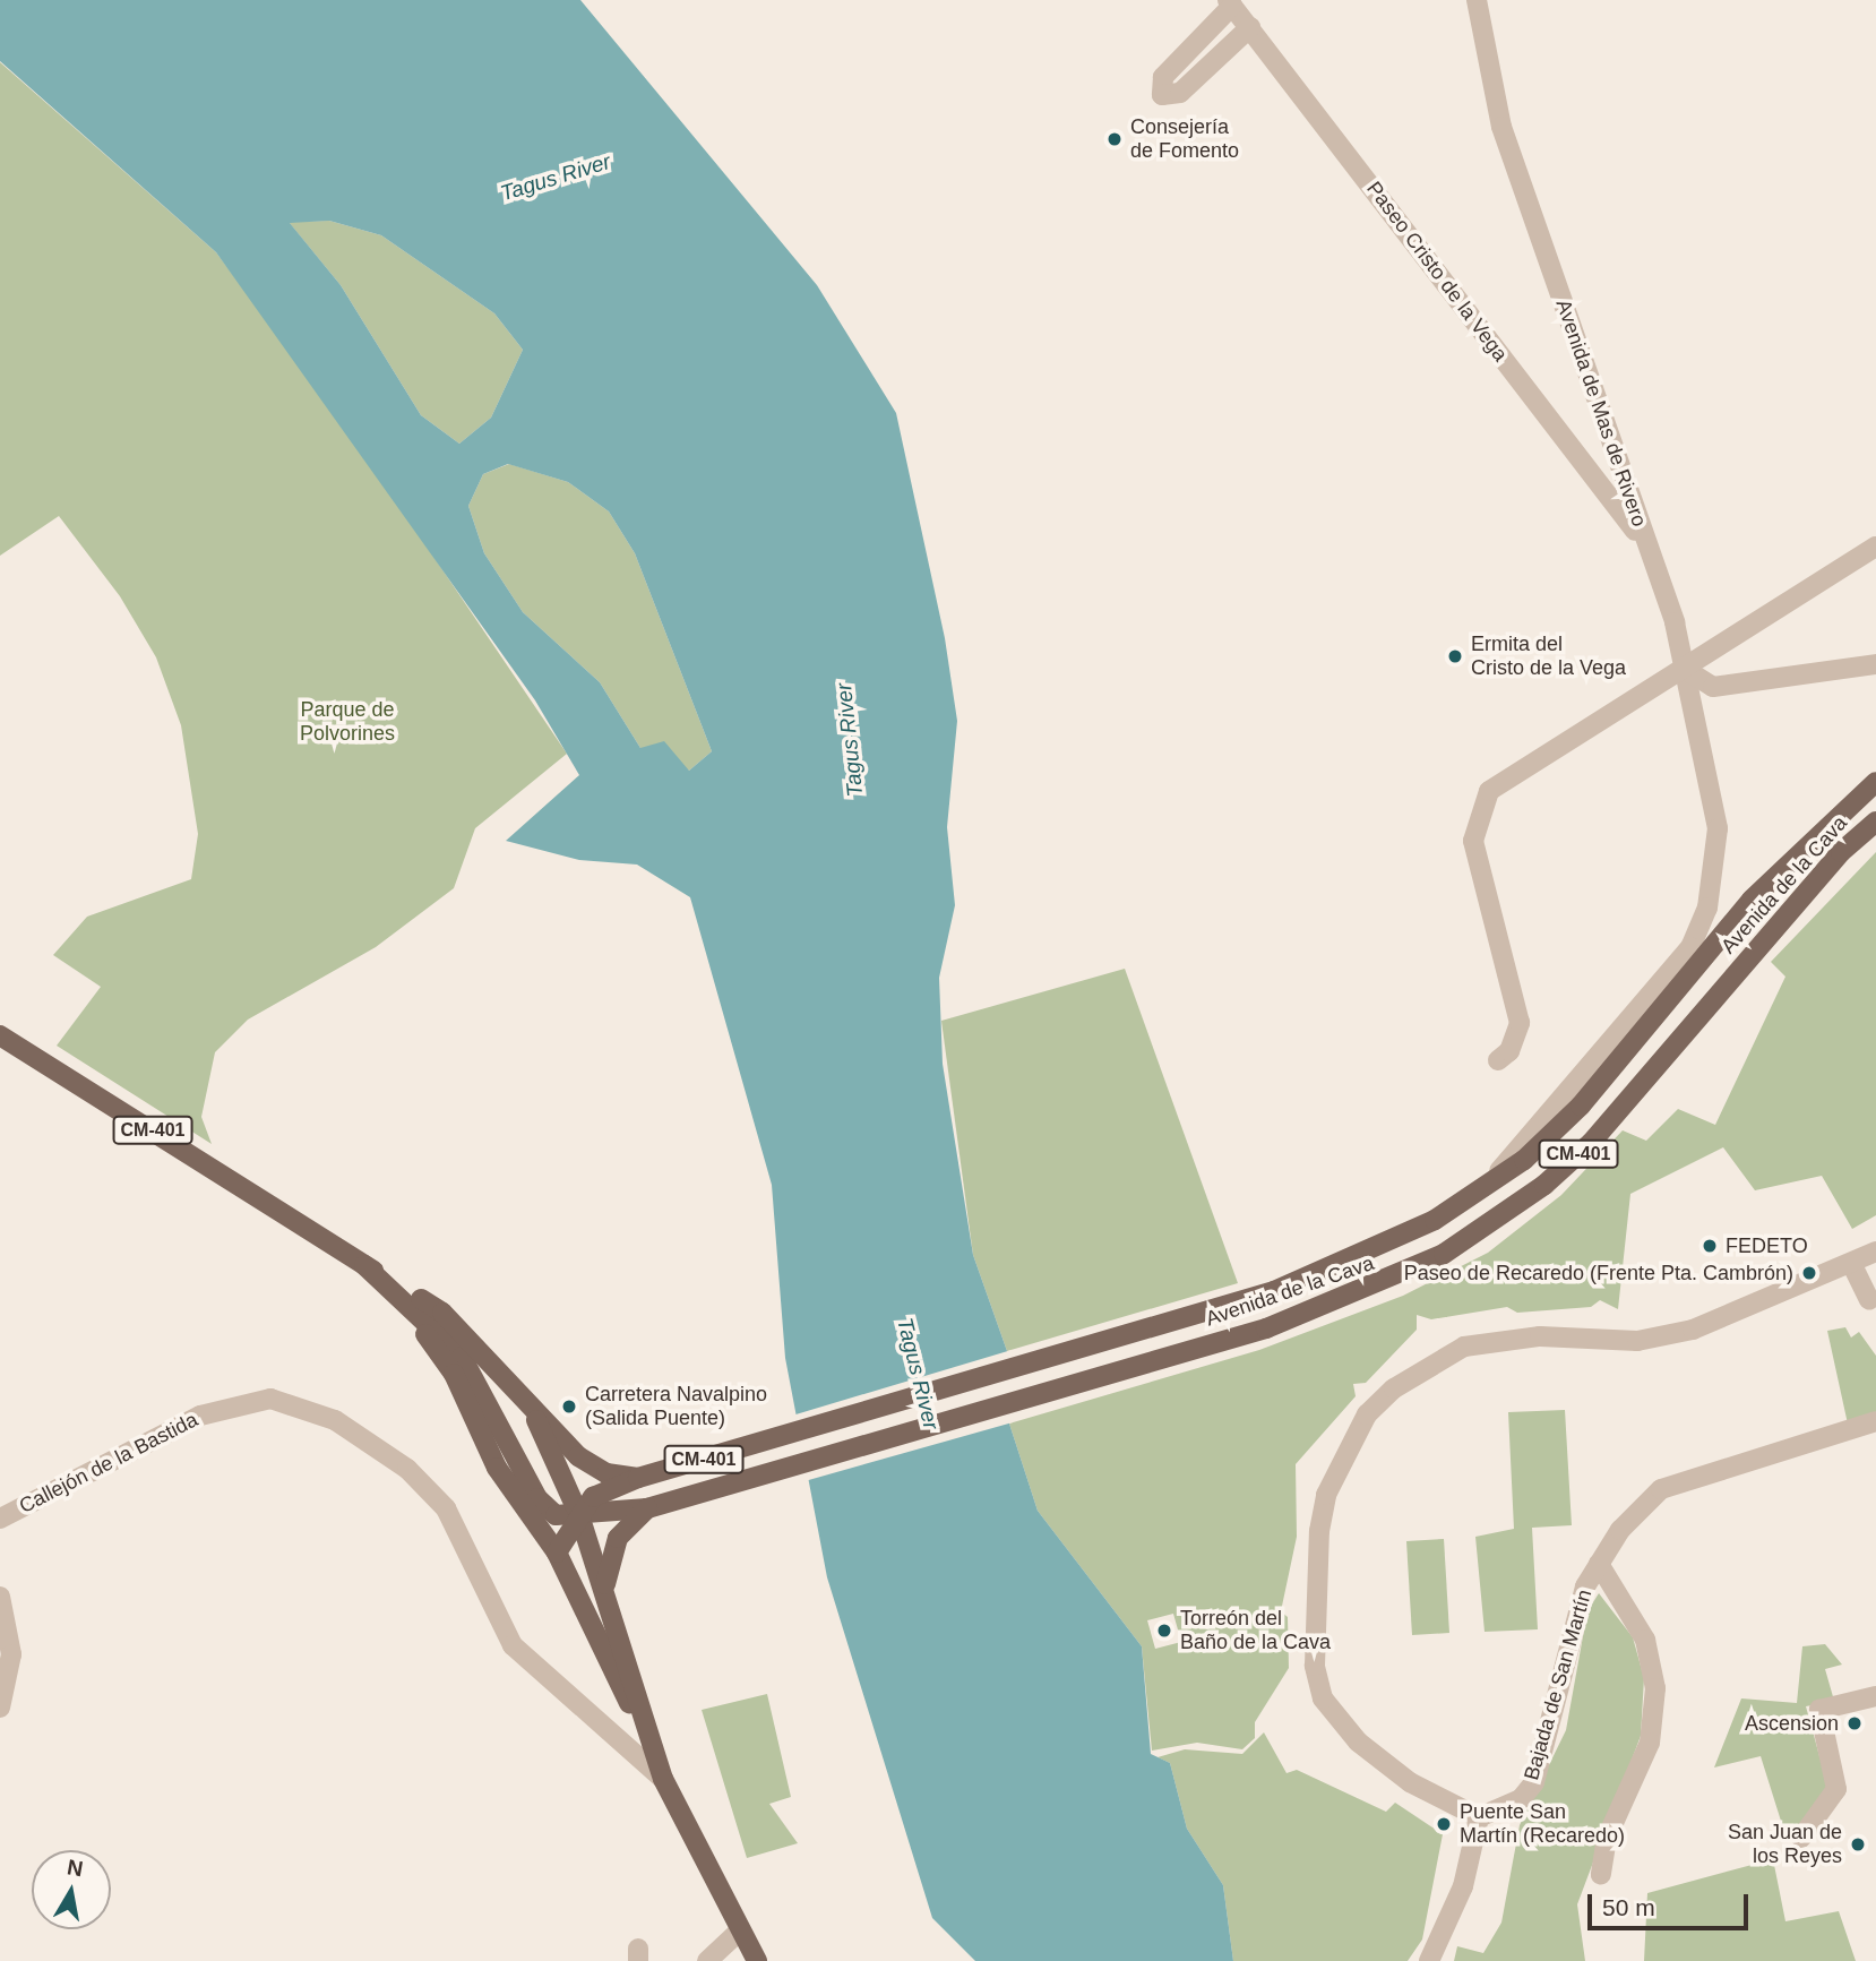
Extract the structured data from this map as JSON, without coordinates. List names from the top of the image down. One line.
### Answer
{"streets":{"main road":["Avenida de la Cava","CM-401"],"street":["Paseo Cristo de la Vega","Avenida de Mas de Rivero","Callejón de la Bastida","Bajada de San Martín"]},"crossings":[["Paseo Cristo de la Vega","Avenida de Mas de Rivero"],["Avenida de Mas de Rivero","Avenida de la Cava"],["Avenida de la Cava","CM-401"]],"water":["Tagus River"],"parks":["Parque de Polvorines"],"places":["Consejería de Fomento","Ermita del Cristo de la Vega","FEDETO","Paseo de Recaredo (Frente Pta. Cambrón)","Carretera Navalpino (Salida Puente)","Torreón del Baño de la Cava","Ascension","Puente San Martín (Recaredo)","San Juan de los Reyes"],"scale_bar":"50 m","north":"top"}
